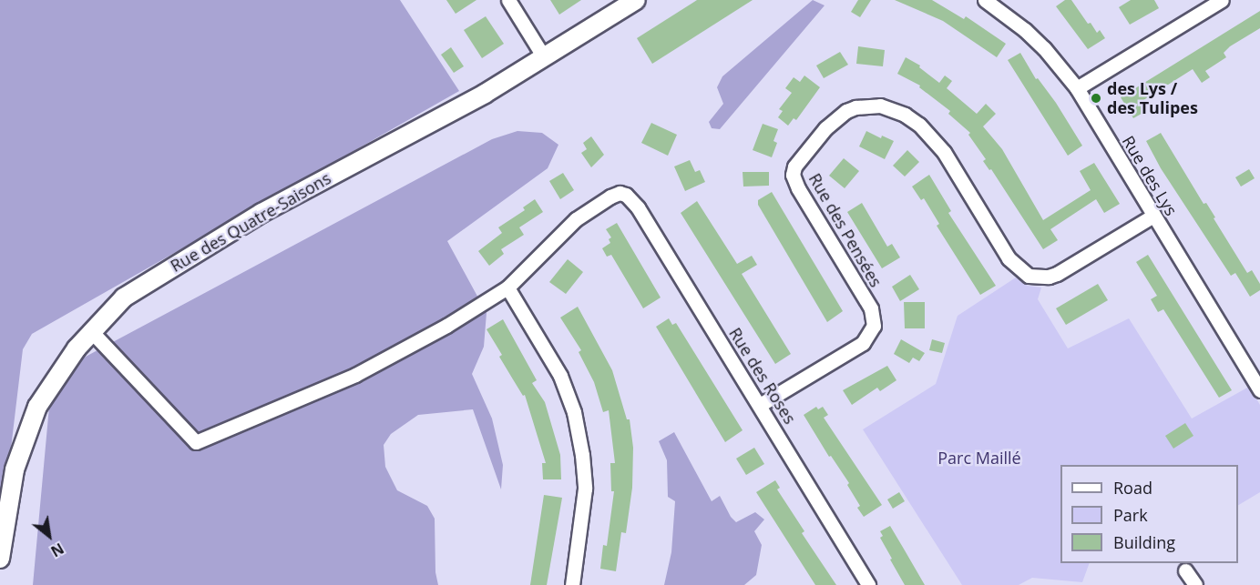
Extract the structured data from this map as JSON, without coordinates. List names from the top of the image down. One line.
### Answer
{"streets":{"street":["Rue des Lys","Rue des Quatre-Saisons","Rue des Pensées","Rue des Roses"]},"crossings":[["Rue des Lys","Rue des Pensées"],["Rue des Pensées","Rue des Roses"]],"parks":["Parc Maillé"],"places":["des Lys / des Tulipes"],"legend":["Road","Park","Building"],"north":"bottom right"}
